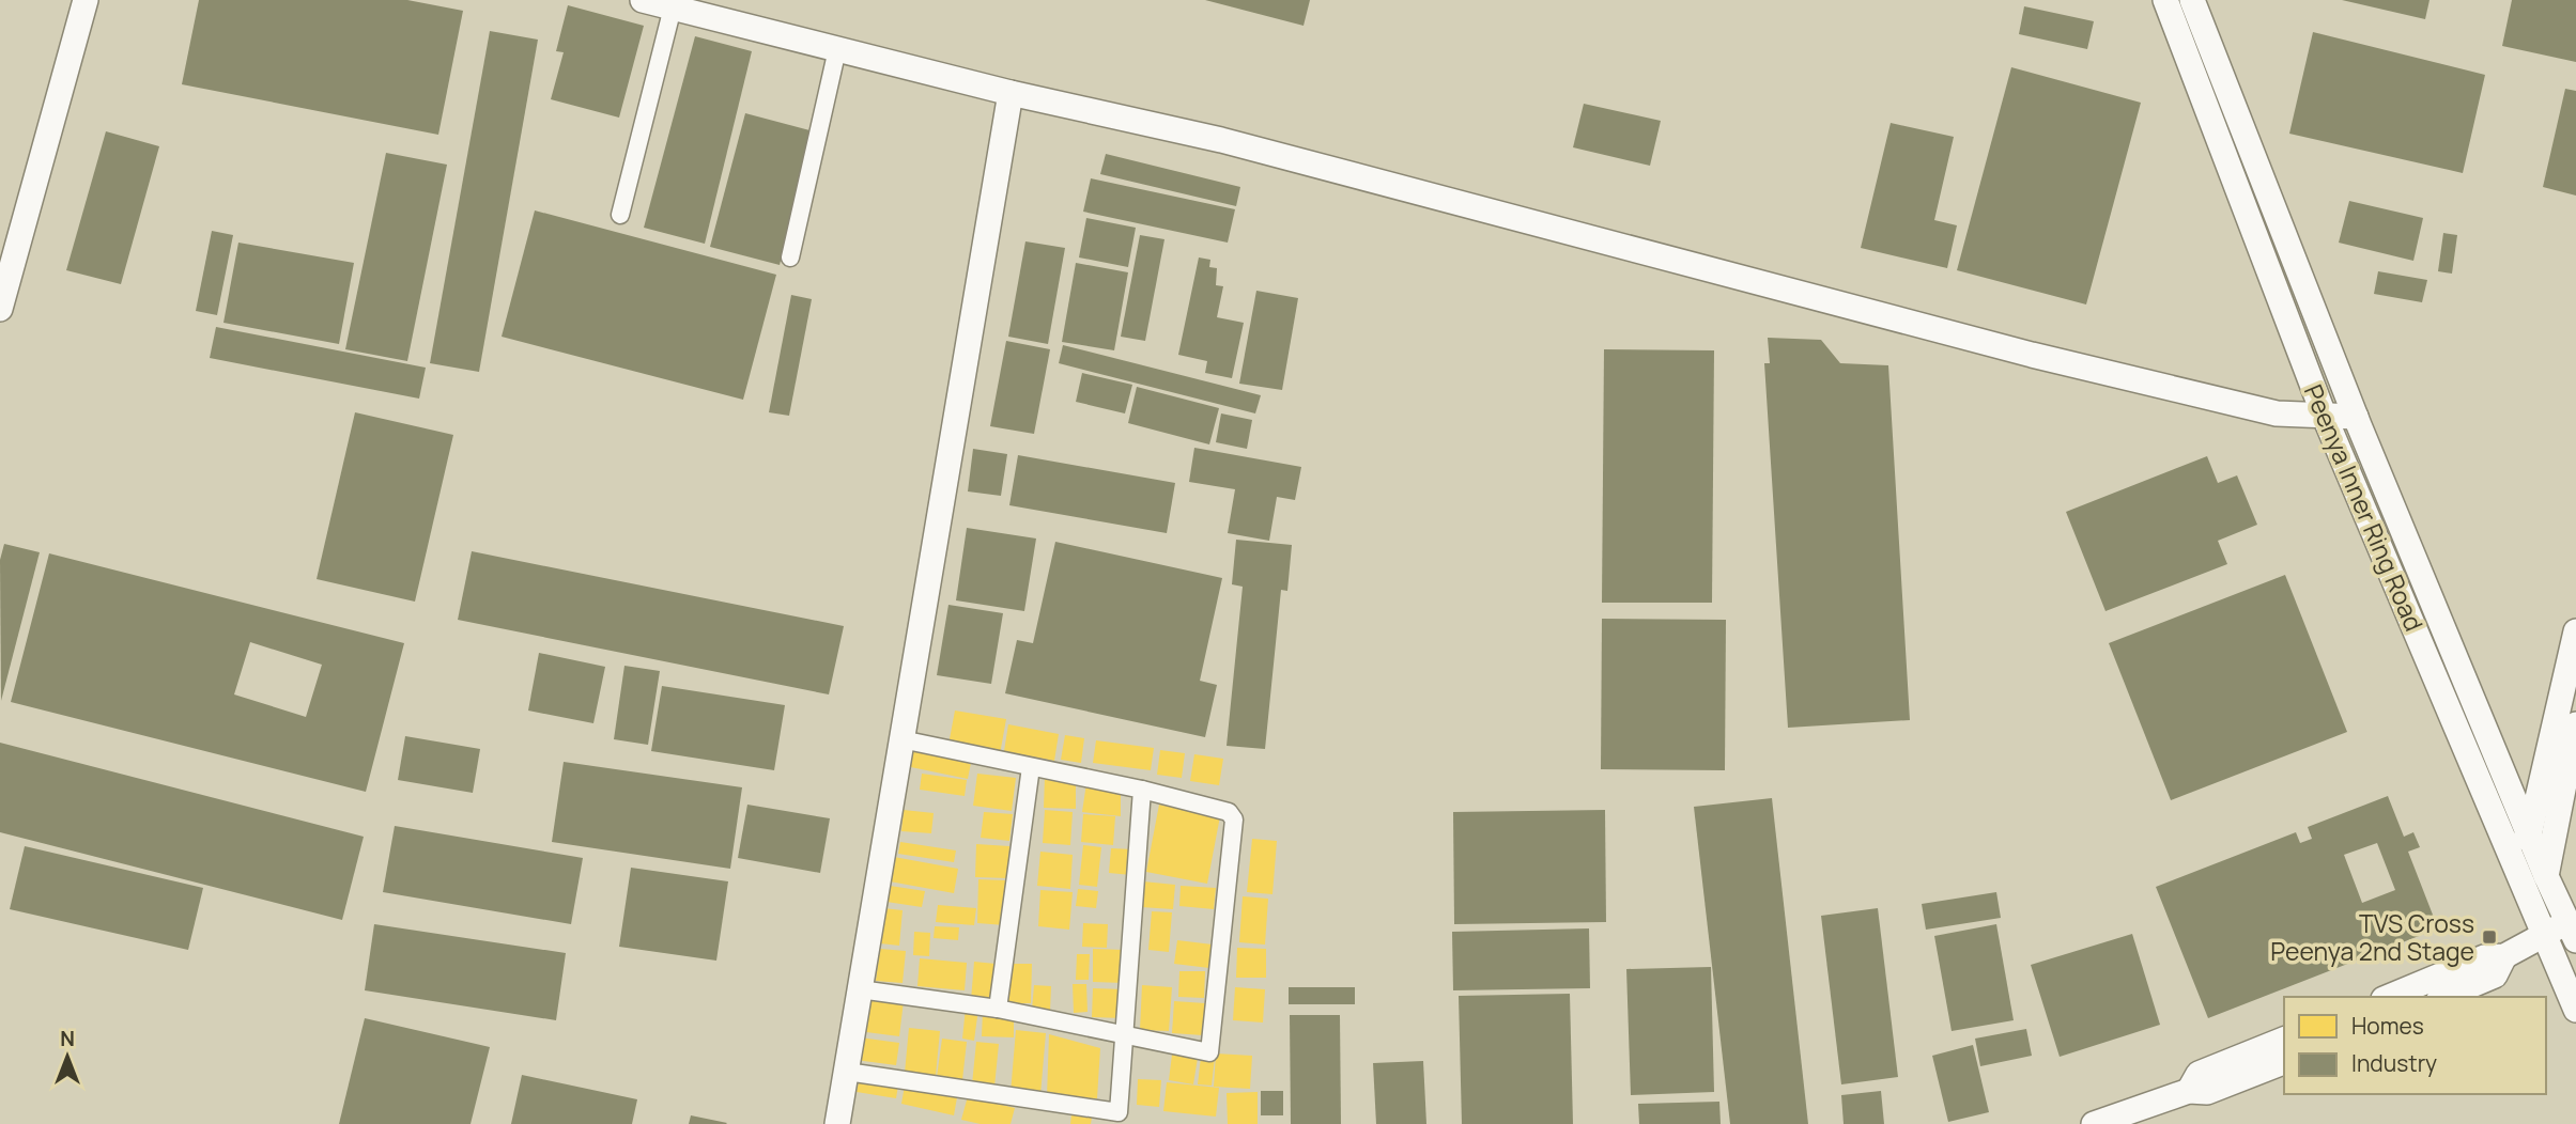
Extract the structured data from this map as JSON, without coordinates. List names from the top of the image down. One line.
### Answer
{"streets":{"street":["Peenya Inner Ring Road"]},"places":{"transit":["TVS Cross Peenya 2nd Stage"]},"legend":["Homes","Industry"],"north":"top"}
